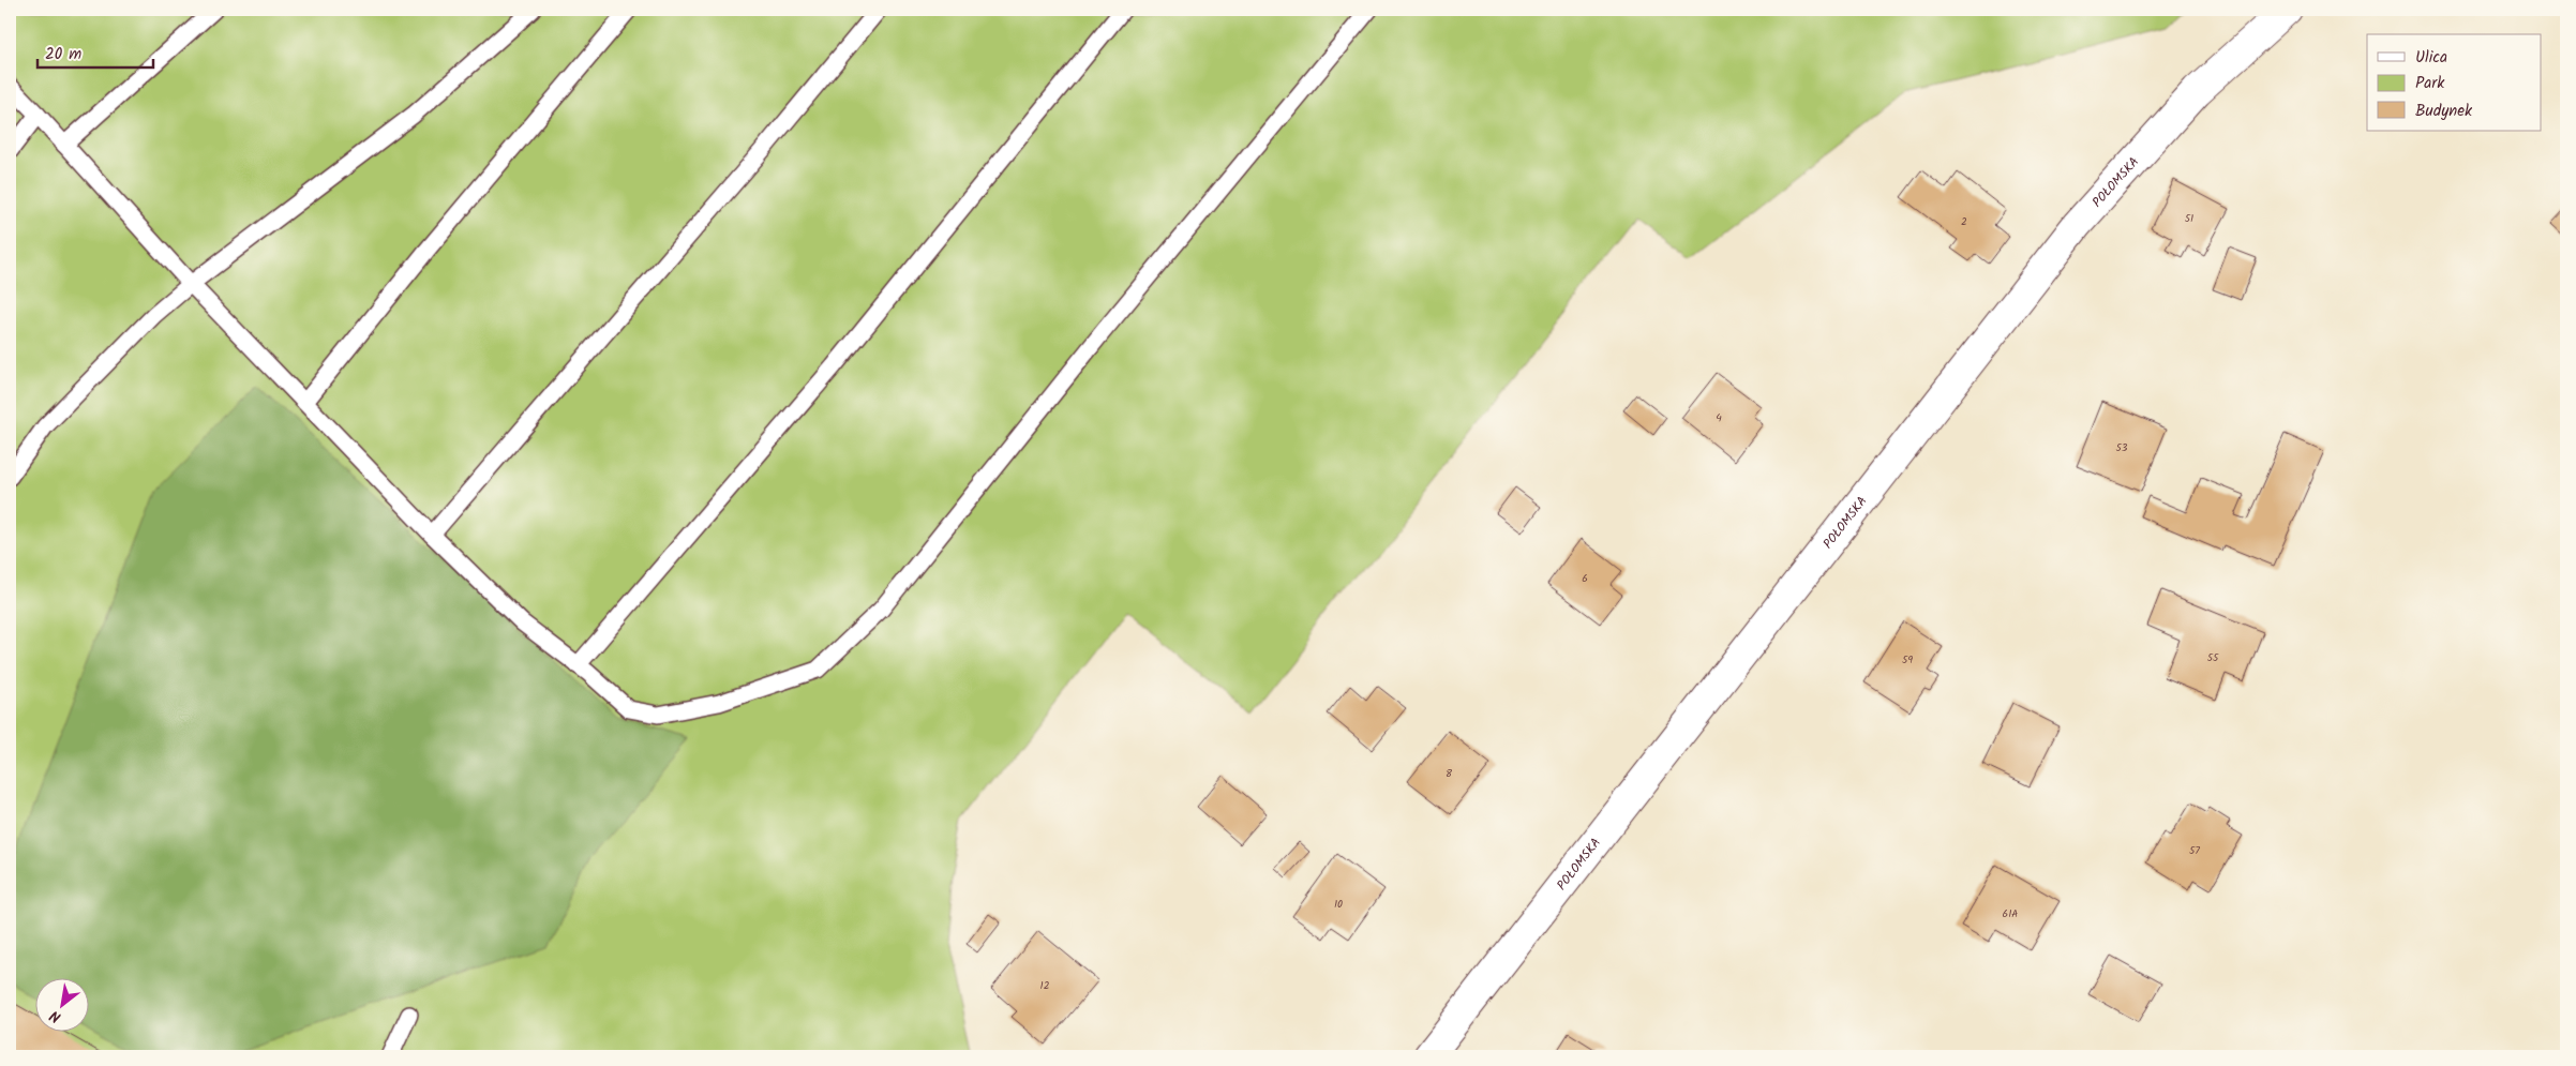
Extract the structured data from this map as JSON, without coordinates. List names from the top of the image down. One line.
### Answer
{"streets":{"street":["POŁOMSKA"]},"house_numbers":["51","2","4","53","6","55","59","8","57","10","61A","12"],"legend":["Ulica","Park","Budynek"],"scale_bar":"20 m","north":"bottom left"}
